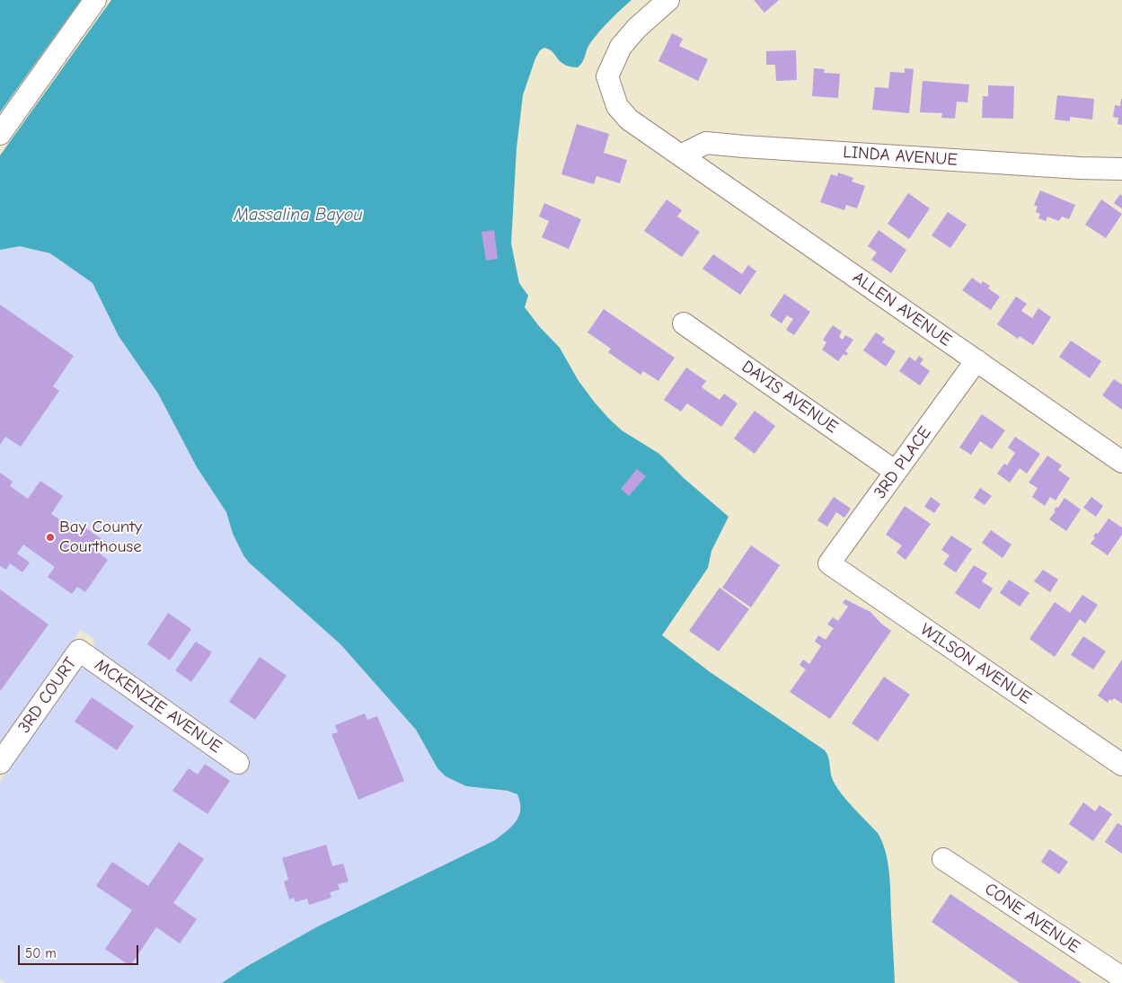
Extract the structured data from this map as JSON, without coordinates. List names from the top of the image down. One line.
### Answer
{"streets":{"street":["LINDA AVENUE","ALLEN AVENUE","DAVIS AVENUE","3RD PLACE","WILSON AVENUE","3RD COURT","MCKENZIE AVENUE","CONE AVENUE"]},"crossings":[["LINDA AVENUE","ALLEN AVENUE"],["ALLEN AVENUE","3RD PLACE"],["DAVIS AVENUE","3RD PLACE"],["3RD PLACE","WILSON AVENUE"],["3RD COURT","MCKENZIE AVENUE"]],"water":["Massalina Bayou"],"places":["Bay County Courthouse"],"scale_bar":"50 m"}
